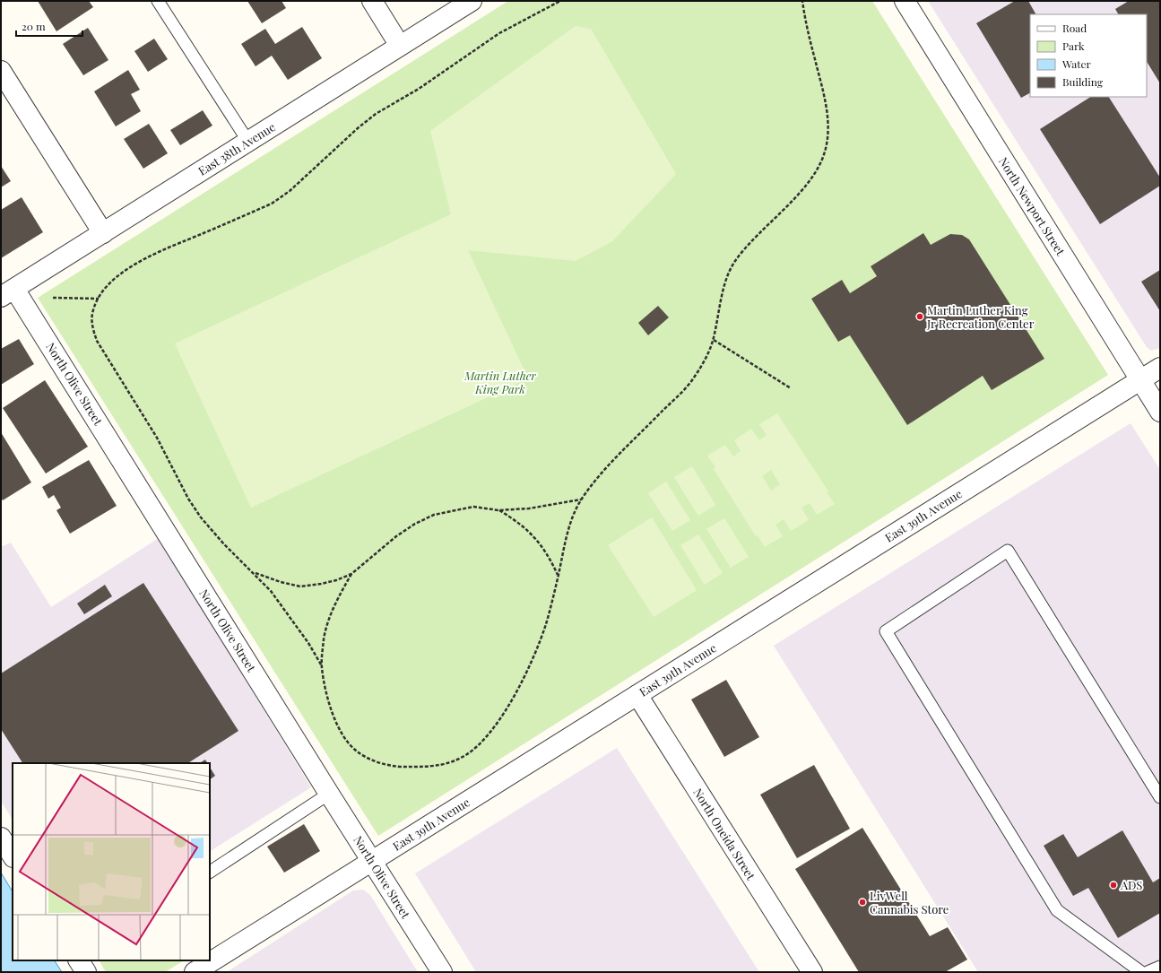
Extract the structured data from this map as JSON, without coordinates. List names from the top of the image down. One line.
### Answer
{"streets":{"street":["East 38th Avenue","North Newport Street","North Olive Street","East 39th Avenue","North Oneida Street"]},"crossings":[["East 38th Avenue","North Olive Street"],["North Newport Street","East 39th Avenue"],["North Olive Street","East 39th Avenue"],["East 39th Avenue","North Oneida Street"]],"parks":["Martin Luther King Park"],"places":["Martin Luther King Jr Recreation Center","ADS","LivWell Cannabis Store"],"legend":["Road","Park","Water","Building"],"scale_bar":"20 m"}
